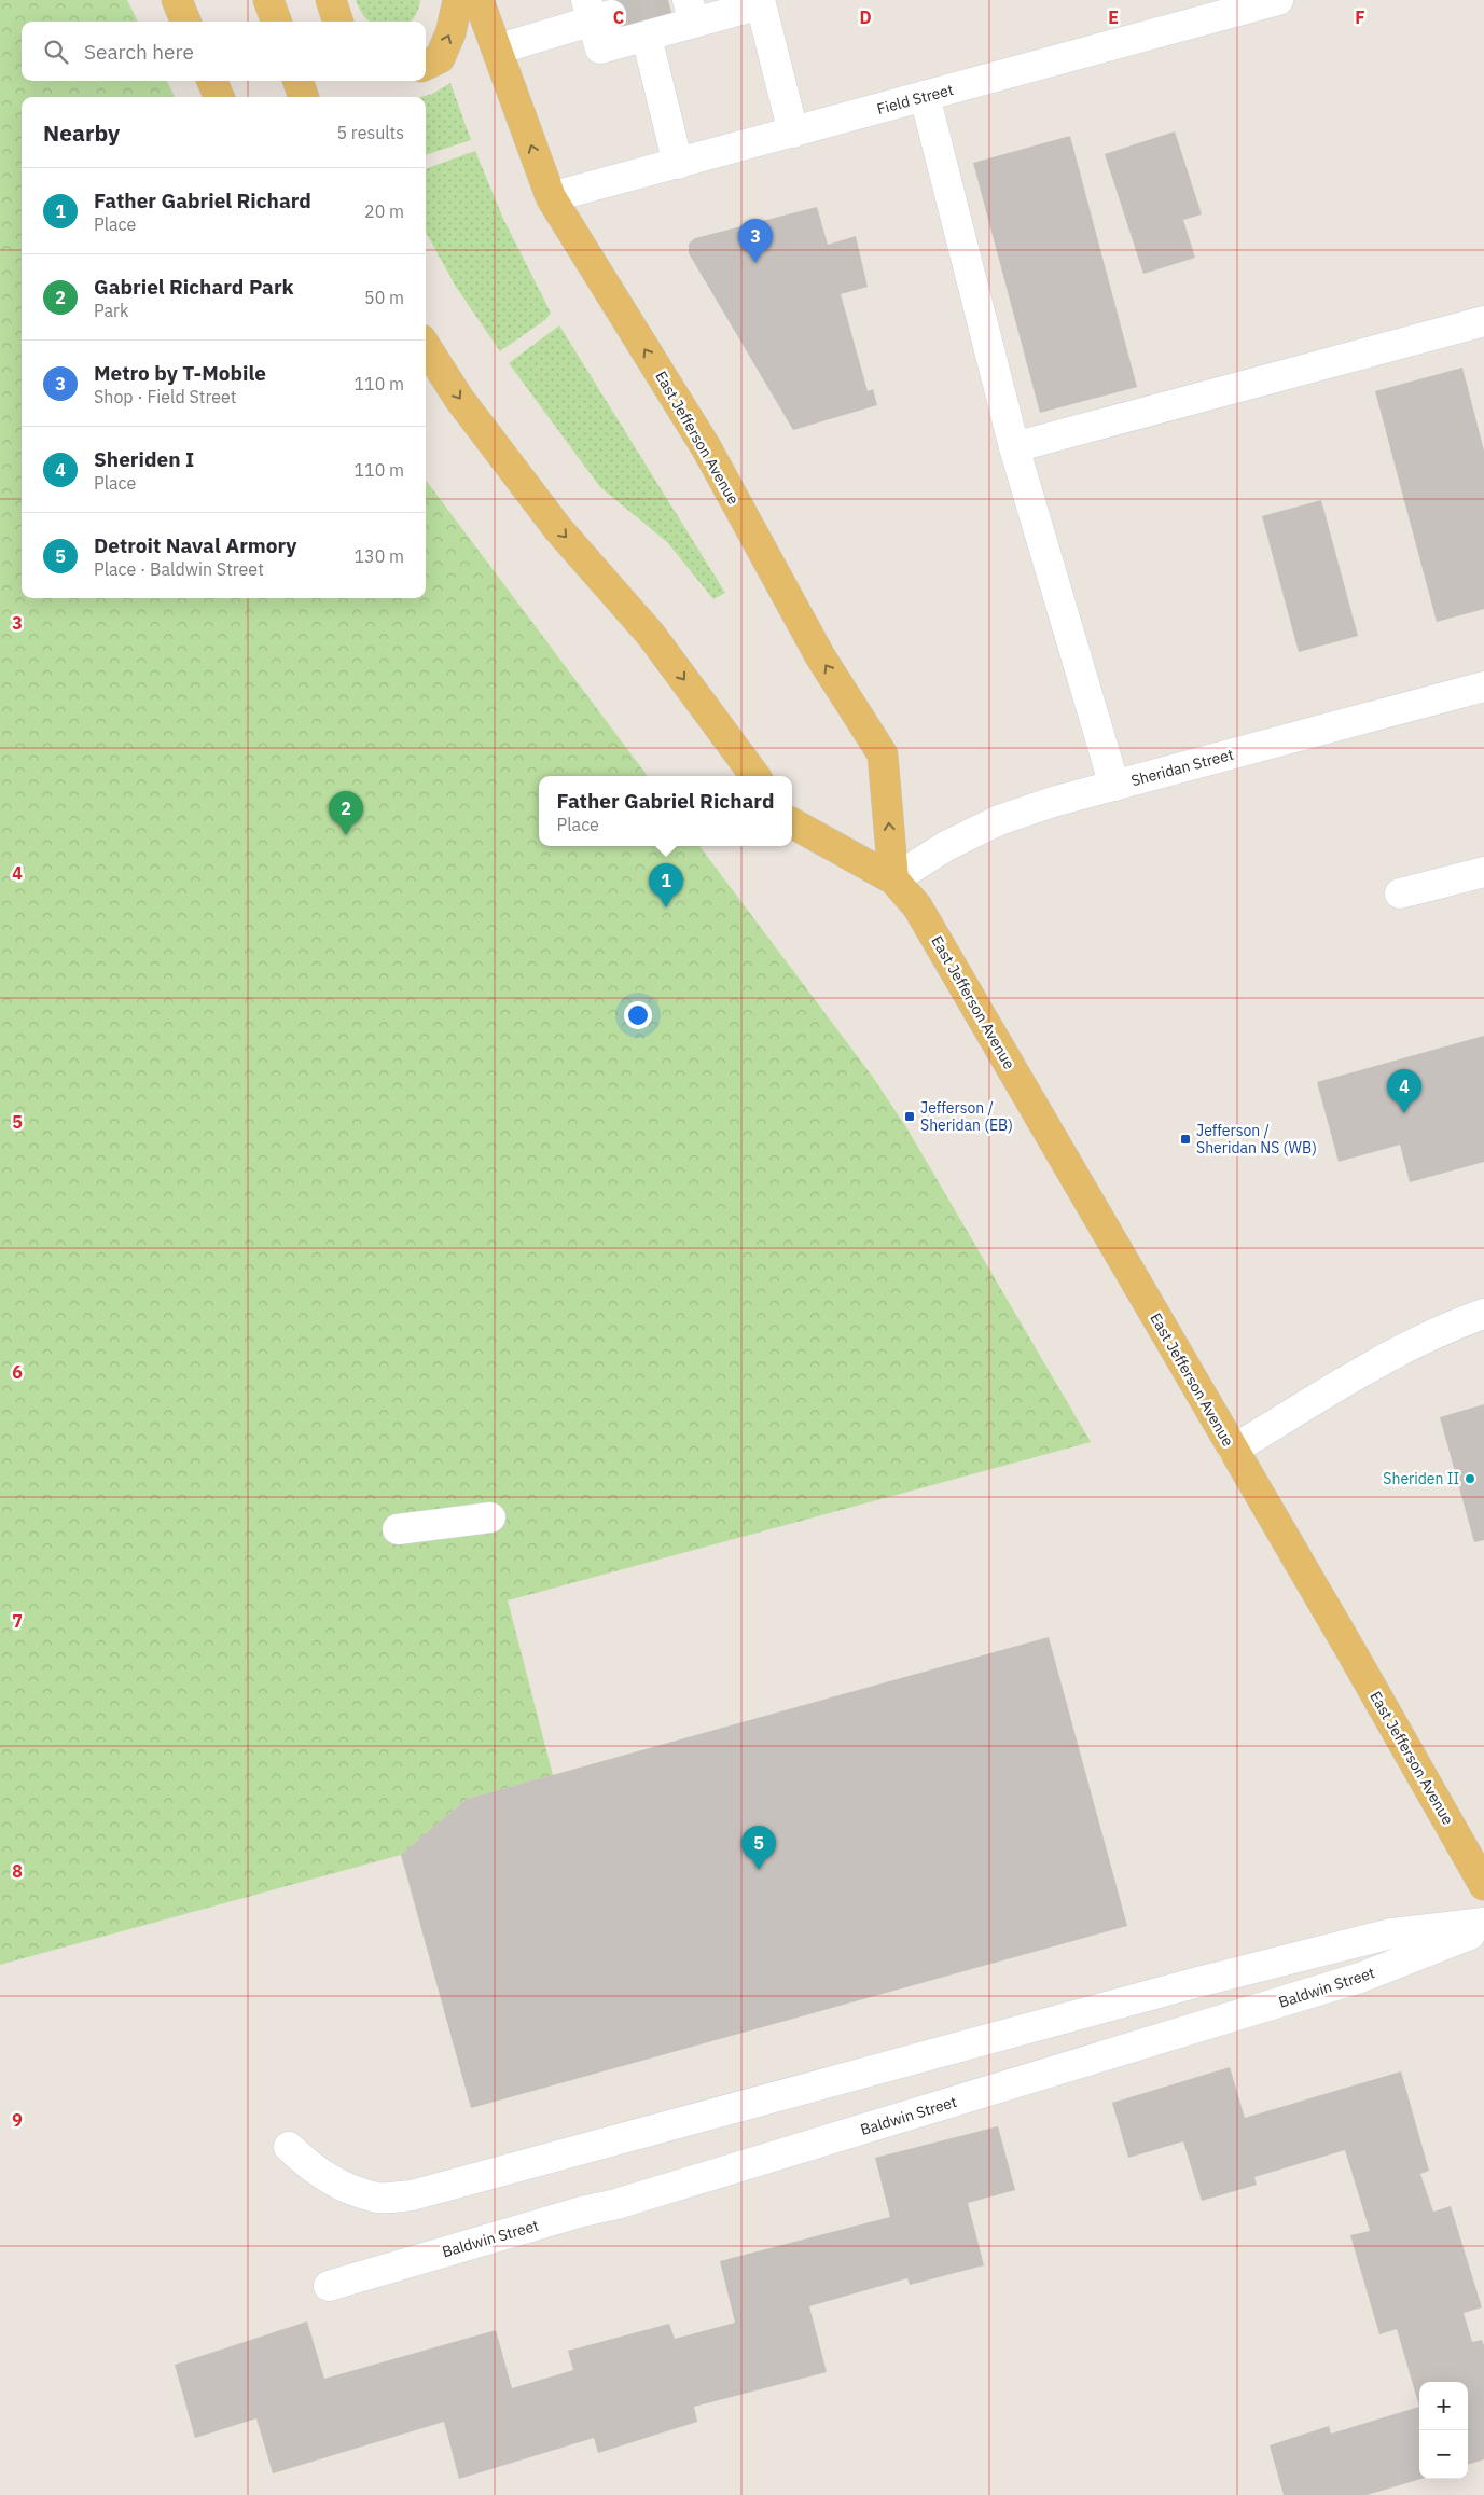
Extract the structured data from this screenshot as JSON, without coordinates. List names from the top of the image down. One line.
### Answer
{"streets":{"main road":["East Jefferson Avenue"],"street":["Field Street","Sheridan Street","Baldwin Street"]},"crossings":[["Field Street","East Jefferson Avenue"],["East Jefferson Avenue","Sheridan Street"]],"places":{"transit":["Jefferson / Sheridan (EB)","Jefferson / Sheridan NS (WB)"],"other":["Sheriden II"]},"page":{"search":"Search here","heading":["Nearby","5 results"],"list":[{"mark":"1","name":"Father Gabriel Richard","note":"Place","value":"20 m"},{"mark":"2","name":"Gabriel Richard Park","note":"Park","value":"50 m"},{"mark":"3","name":"Metro by T-Mobile","note":"Shop · Field Street","value":"110 m"},{"mark":"4","name":"Sheriden I","note":"Place","value":"110 m"},{"mark":"5","name":"Detroit Naval Armory","note":"Place · Baldwin Street","value":"130 m"}],"pins":["3","2","1","4","5"],"popup":["Father Gabriel Richard","Place"],"map_buttons":["+","−"]},"grid":{"columns":["C","D","E","F"],"rows":["3","4","5","6","7","8","9"]}}
